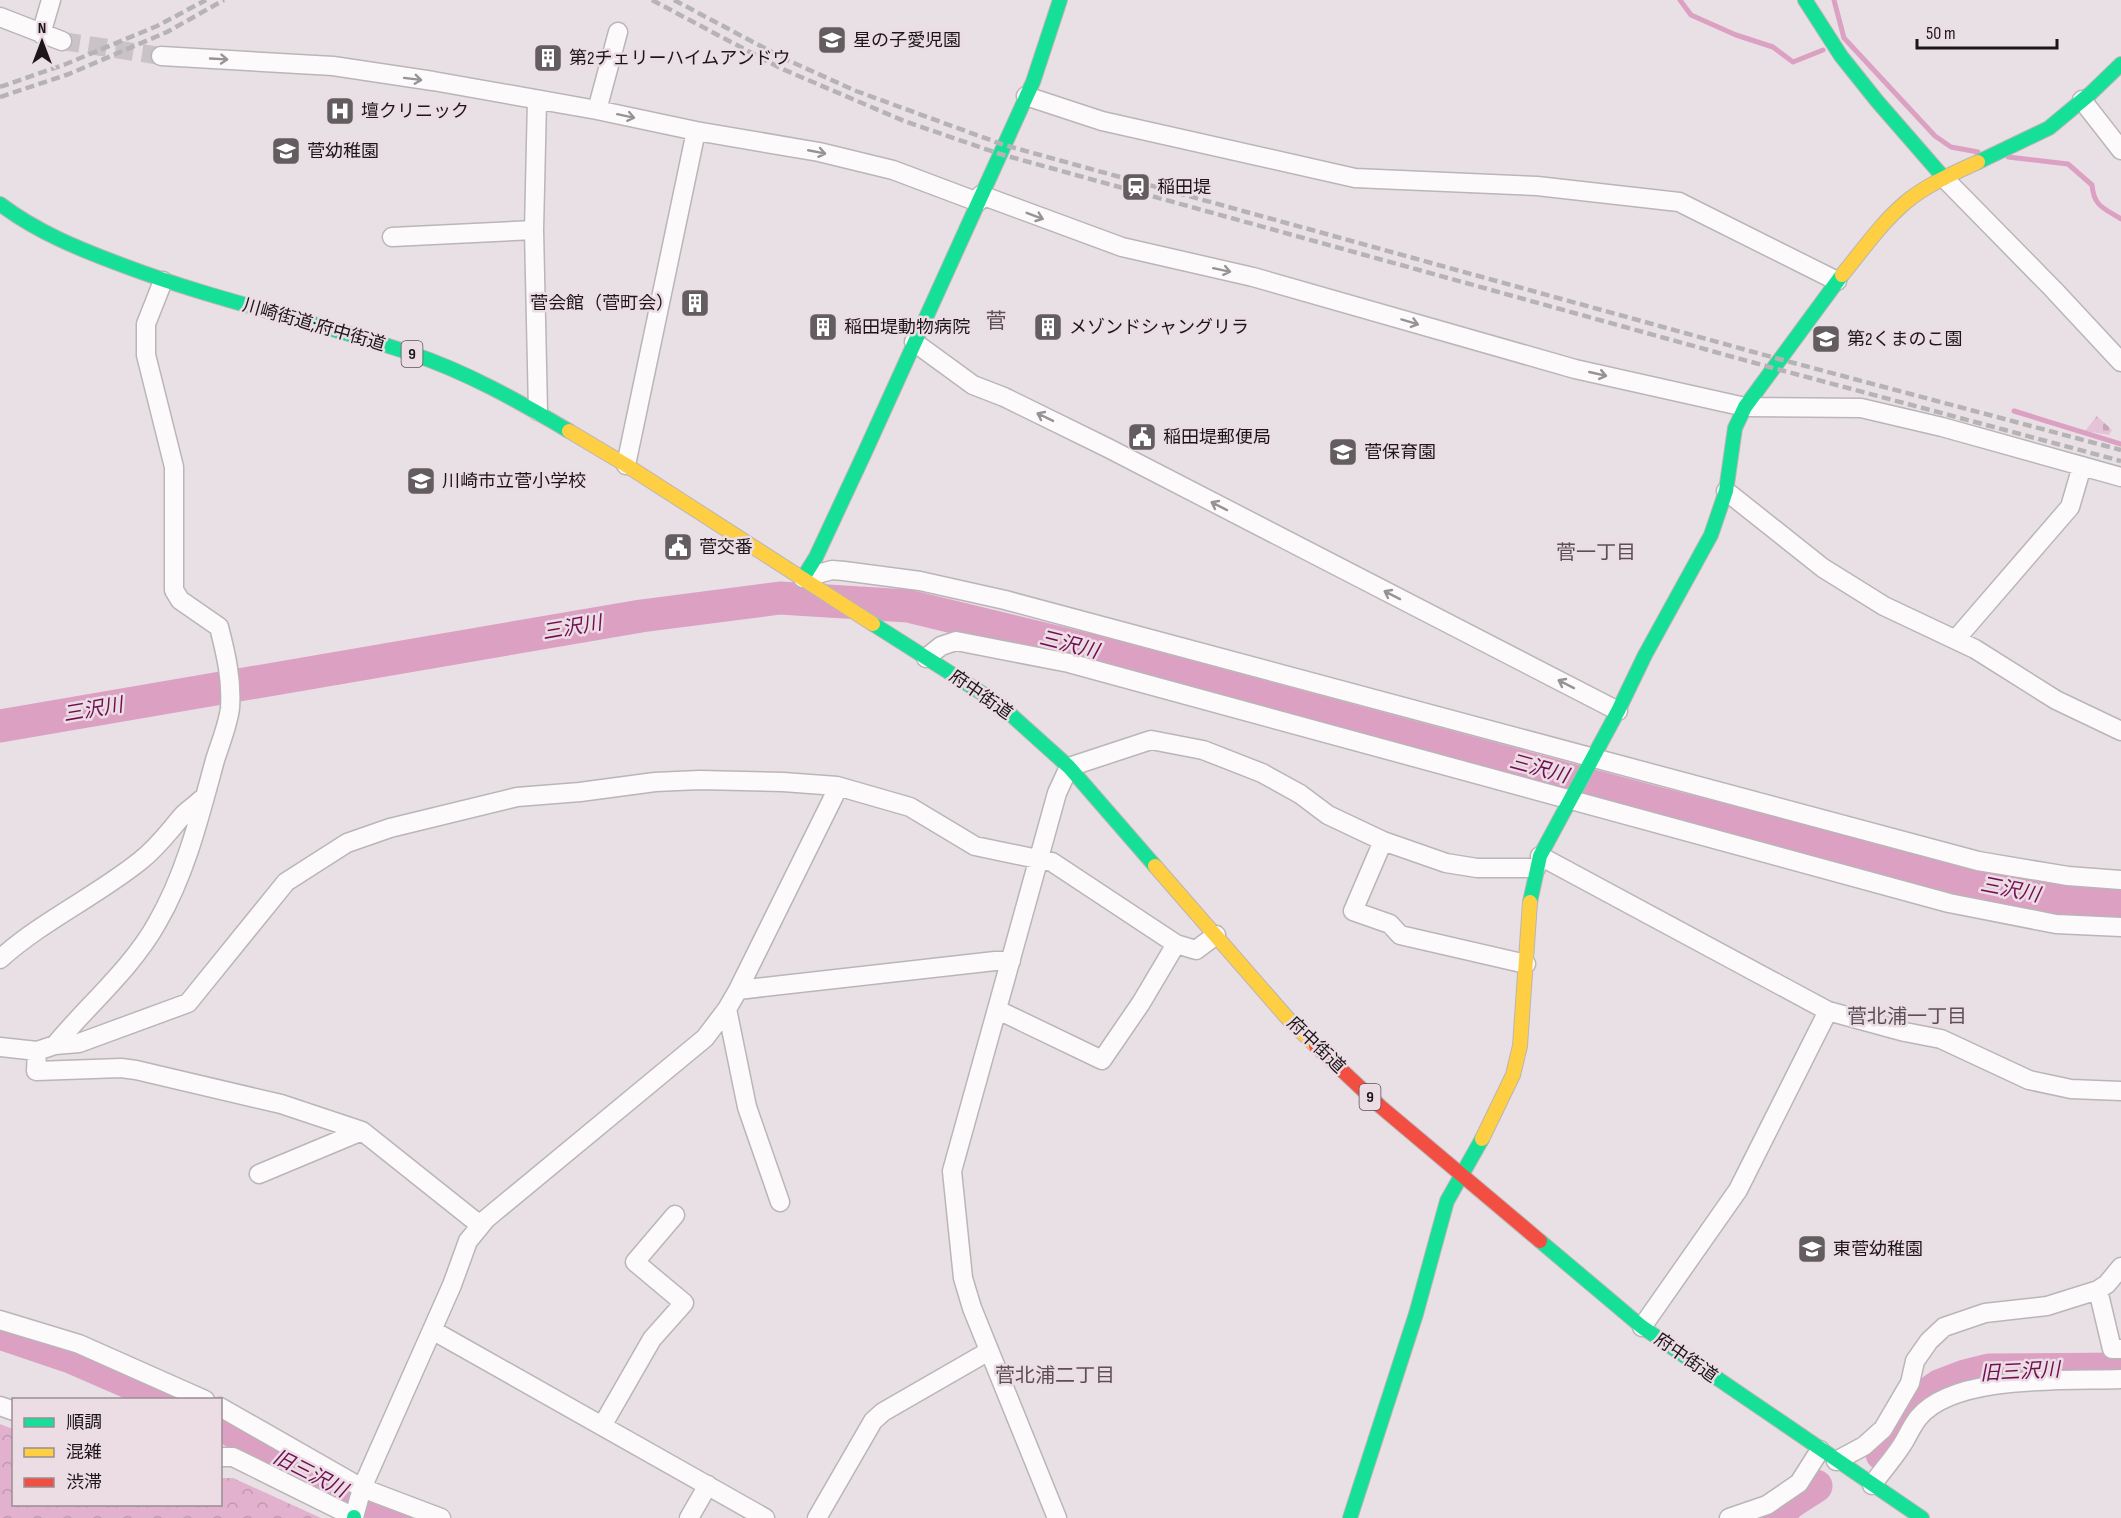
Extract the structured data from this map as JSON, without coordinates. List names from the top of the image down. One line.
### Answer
{"streets":{"street":["川崎街道;府中街道","9","府中街道"]},"crossings":[["川崎街道;府中街道","府中街道"]],"districts":["菅","菅一丁目","菅北浦一丁目","菅北浦二丁目"],"water":["三沢川","旧三沢川"],"places":{"school or university":["星の子愛児園","菅幼稚園","第2くまのこ園","菅保育園","川崎市立菅小学校","東菅幼稚園"],"building":["第2チェリーハイムアンドウ","菅会館（菅町会）","稲田堤動物病院","メゾンドシャングリラ"],"hospital":["壇クリニック"],"station":["稲田堤"],"public building":["稲田堤郵便局","菅交番"]},"legend":["順調","混雑","渋滞"],"scale_bar":"50 m","north":"top"}
